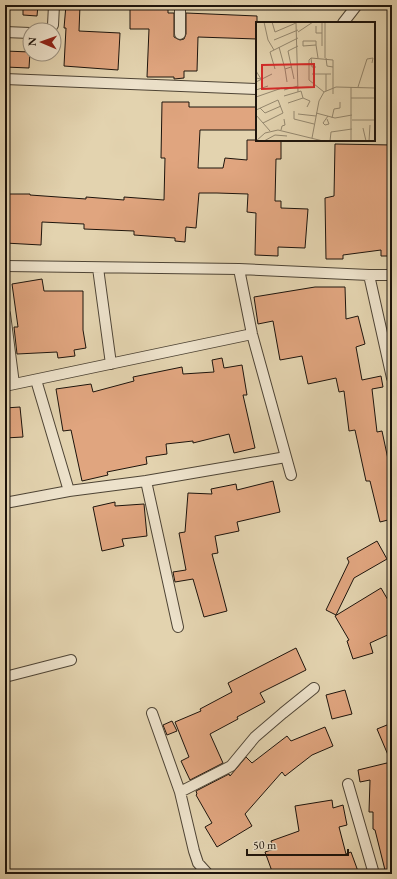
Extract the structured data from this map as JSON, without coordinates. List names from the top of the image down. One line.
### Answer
{"scale_bar":"50 m","north":"left"}
